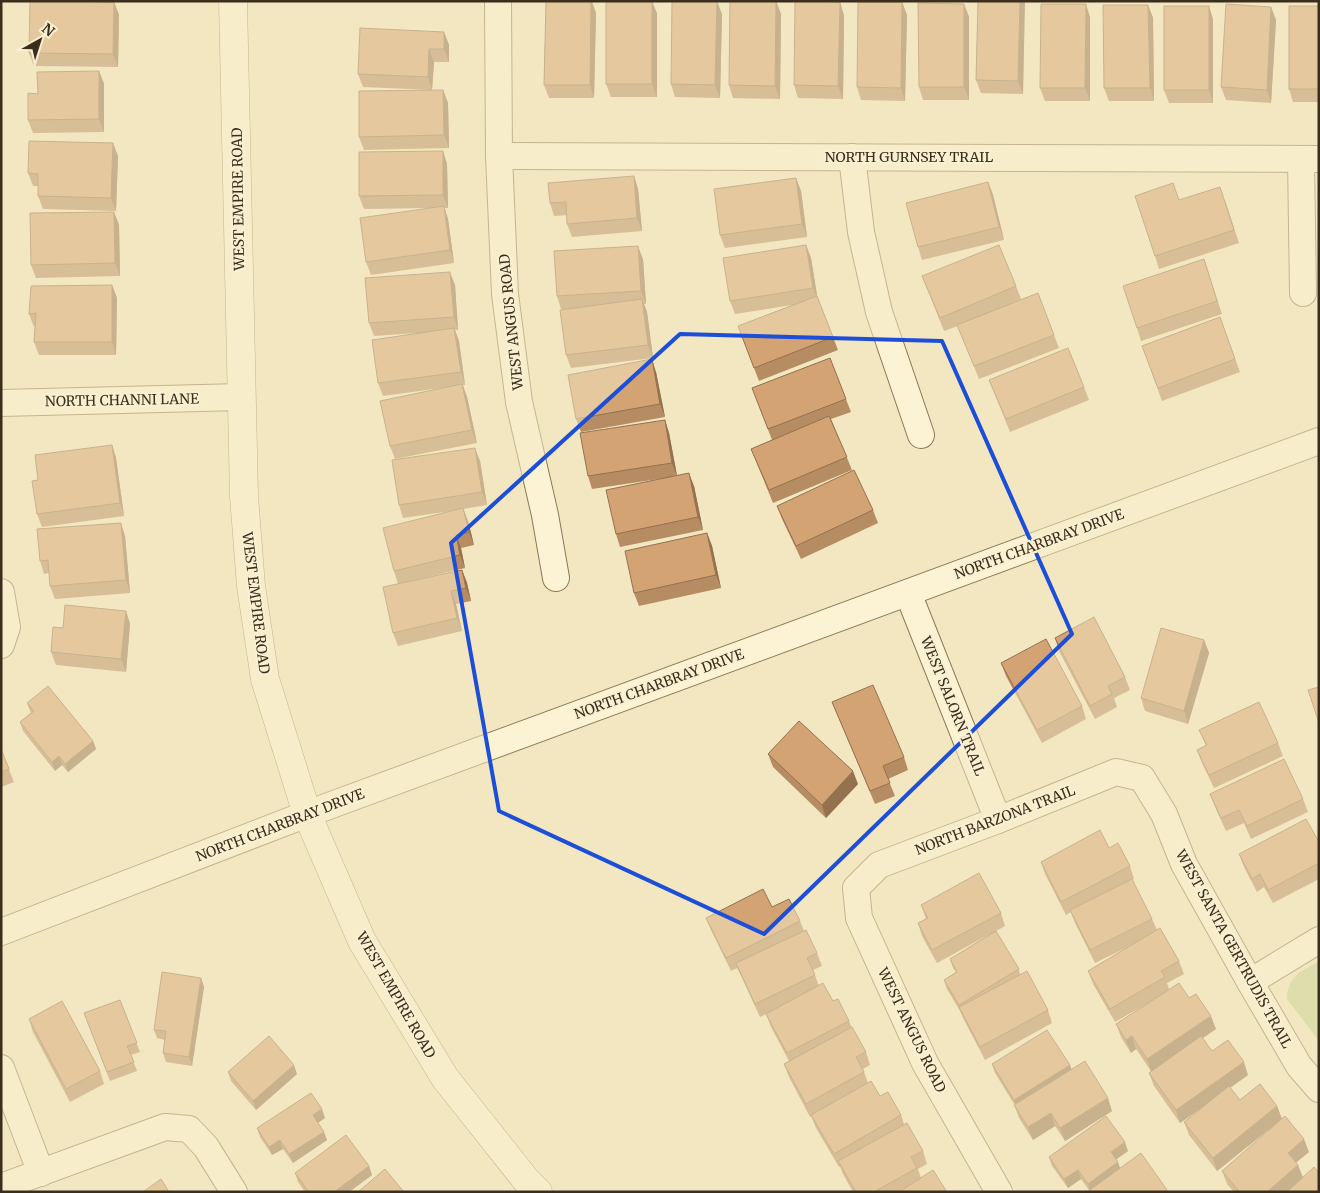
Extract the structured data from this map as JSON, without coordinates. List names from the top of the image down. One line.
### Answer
{"streets":{"street":["NORTH GURNSEY TRAIL","WEST EMPIRE ROAD","WEST ANGUS ROAD","NORTH CHANNI LANE","NORTH CHARBRAY DRIVE","WEST SALORN TRAIL","NORTH BARZONA TRAIL","WEST SANTA GERTRUDIS TRAIL"]},"crossings":[["NORTH GURNSEY TRAIL","WEST ANGUS ROAD"],["WEST EMPIRE ROAD","NORTH CHANNI LANE"],["WEST EMPIRE ROAD","NORTH CHARBRAY DRIVE"],["WEST ANGUS ROAD","NORTH BARZONA TRAIL"],["NORTH CHARBRAY DRIVE","WEST SALORN TRAIL"],["WEST SALORN TRAIL","NORTH BARZONA TRAIL"],["NORTH BARZONA TRAIL","WEST SANTA GERTRUDIS TRAIL"]],"north":"top right"}
